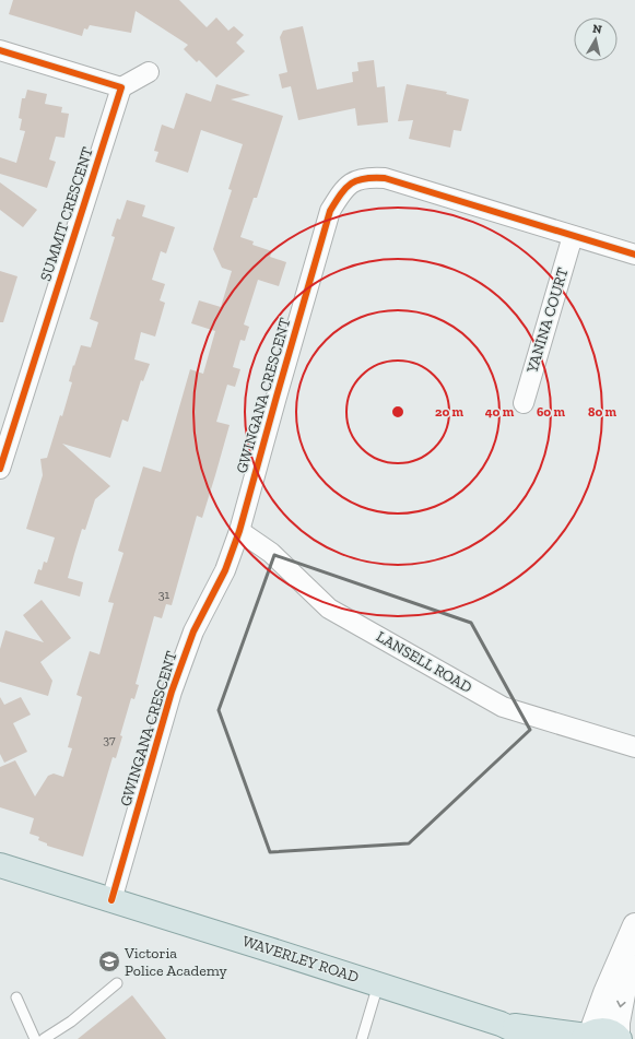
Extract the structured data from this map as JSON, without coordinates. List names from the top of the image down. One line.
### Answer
{"streets":{"main road":["WAVERLEY ROAD"],"street":["SUMMIT CRESCENT","YANINA COURT","GWINGANA CRESCENT","LANSELL ROAD"]},"crossings":[["YANINA COURT","GWINGANA CRESCENT"],["GWINGANA CRESCENT","LANSELL ROAD"],["GWINGANA CRESCENT","WAVERLEY ROAD"]],"places":{"school or university":["Victoria Police Academy"]},"house_numbers":["31","37"],"north":"top","rings":["20 m","40 m","60 m","80 m"]}
